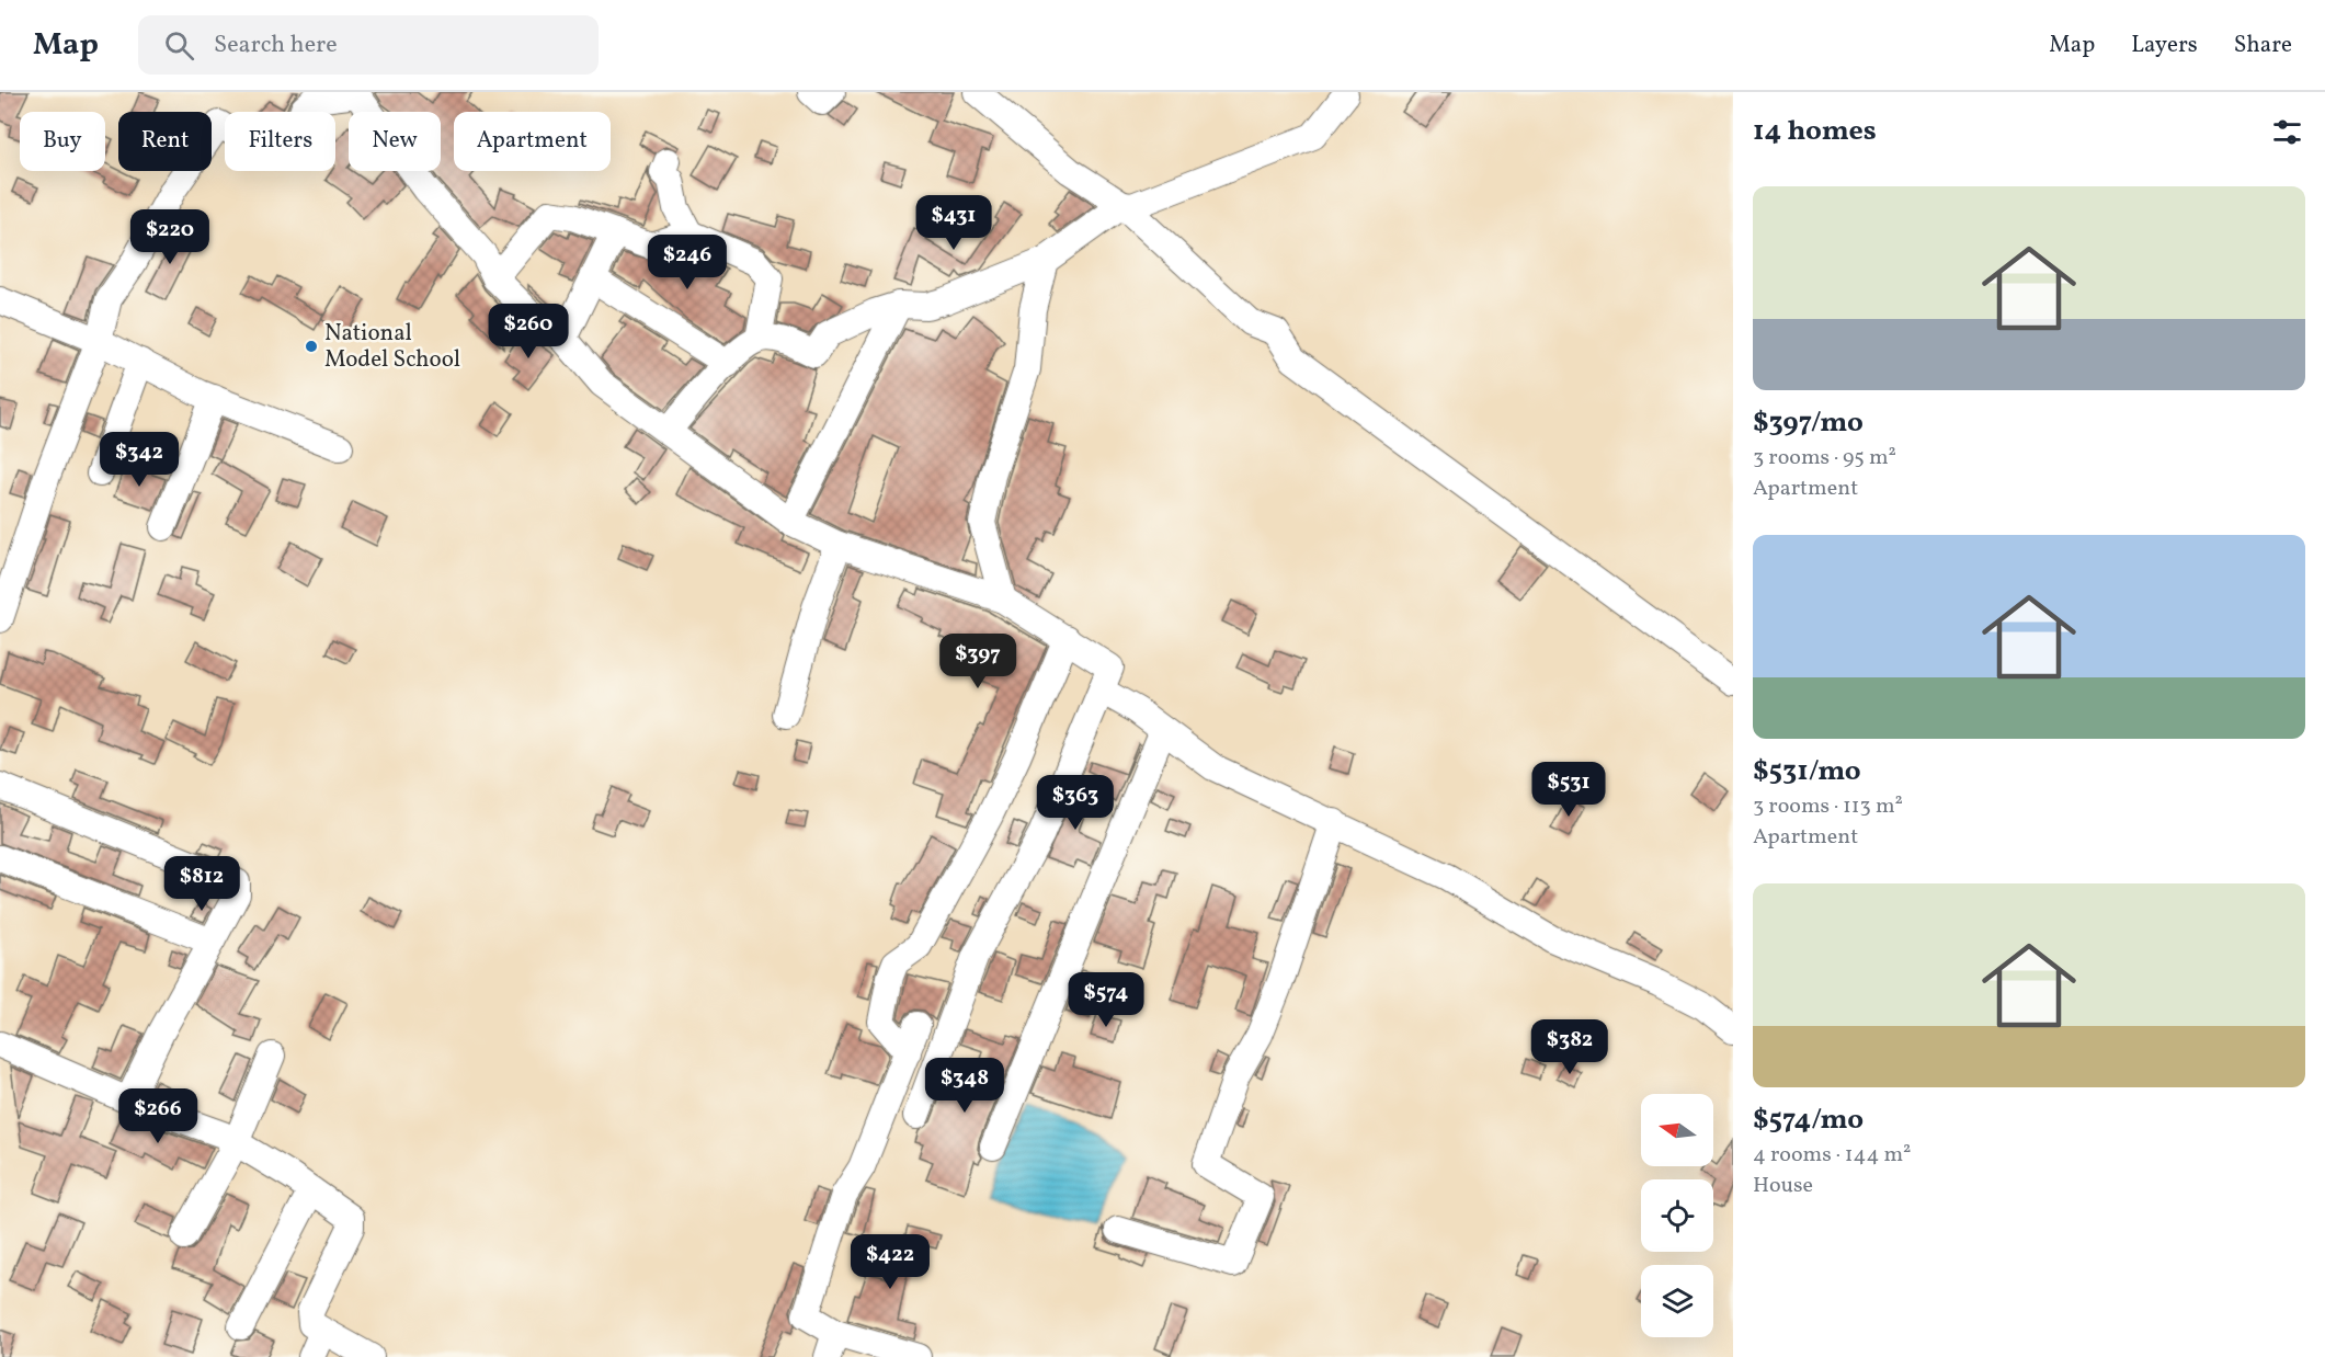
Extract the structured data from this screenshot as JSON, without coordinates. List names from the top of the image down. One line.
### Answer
{"places":["National Model School"],"north":"left","page":{"header":"Map","search":"Search here","nav":["Map","Layers","Share"],"heading":"14 homes","chip":["Buy","Rent","Filters","New","Apartment"],"list":[{"name":"$397/mo","note":"3 rooms · 95 m² · Apartment"},{"name":"$531/mo","note":"3 rooms · 113 m² · Apartment"},{"name":"$574/mo","note":"4 rooms · 144 m² · House"}],"price":["$431","$220","$246","$260","$342","$397","$531","$363","$812","$574","$382","$348","$266","$422"]}}
